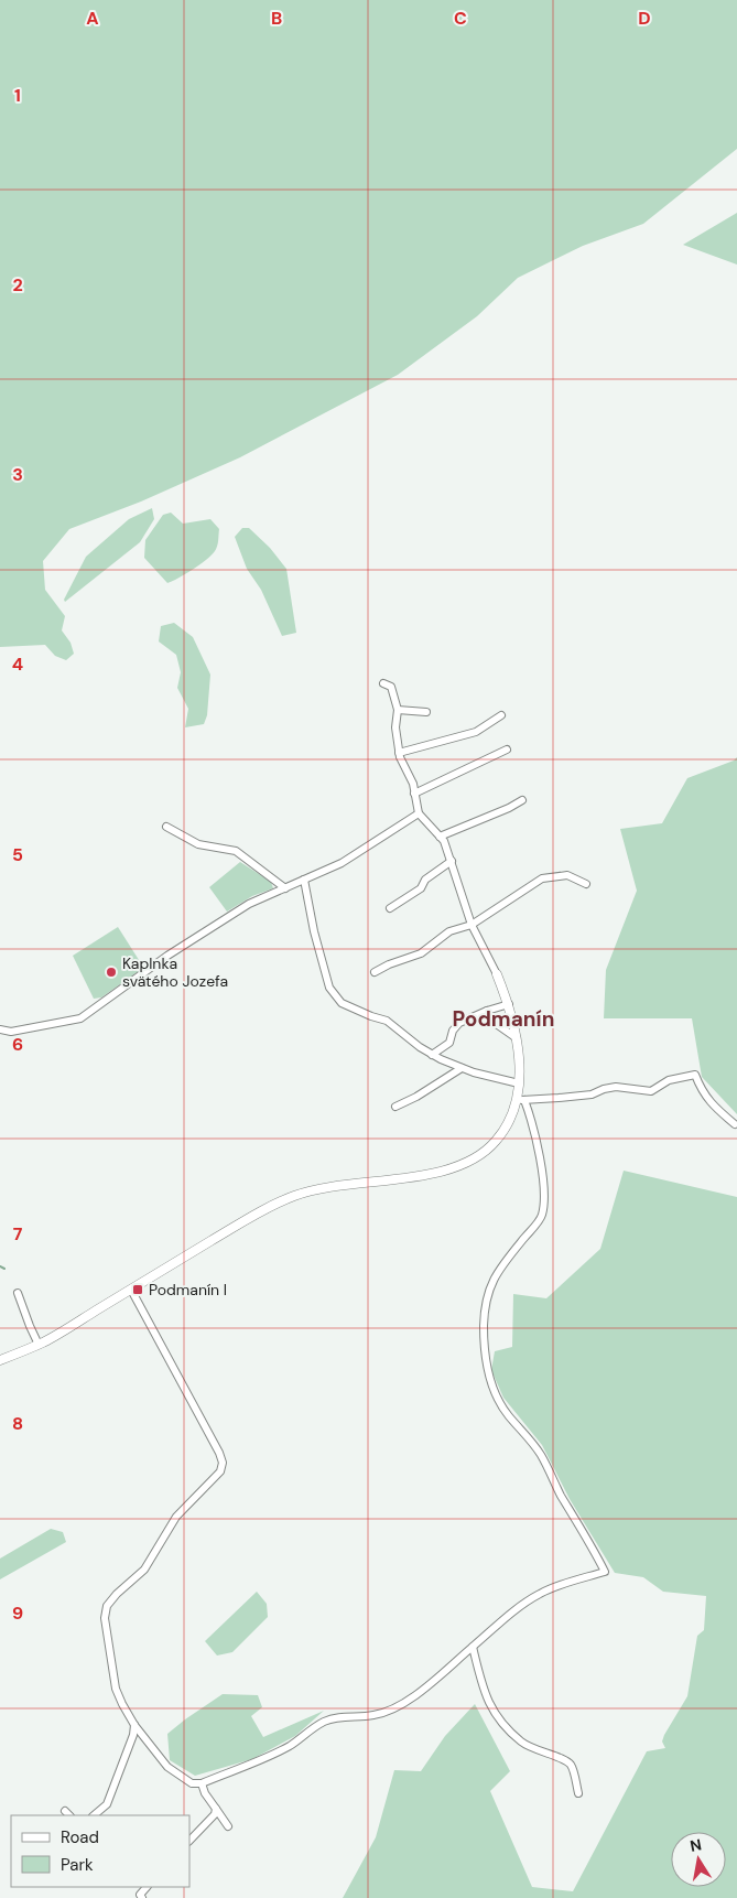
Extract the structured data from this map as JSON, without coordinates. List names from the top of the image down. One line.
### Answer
{"districts":["Podmanín"],"places":{"other":["Kaplnka svätého Jozefa"],"transit":["Podmanín I"]},"legend":["Road","Park"],"north":"top","grid":{"columns":["A","B","C","D"],"rows":["1","2","3","4","5","6","7","8","9"]}}
